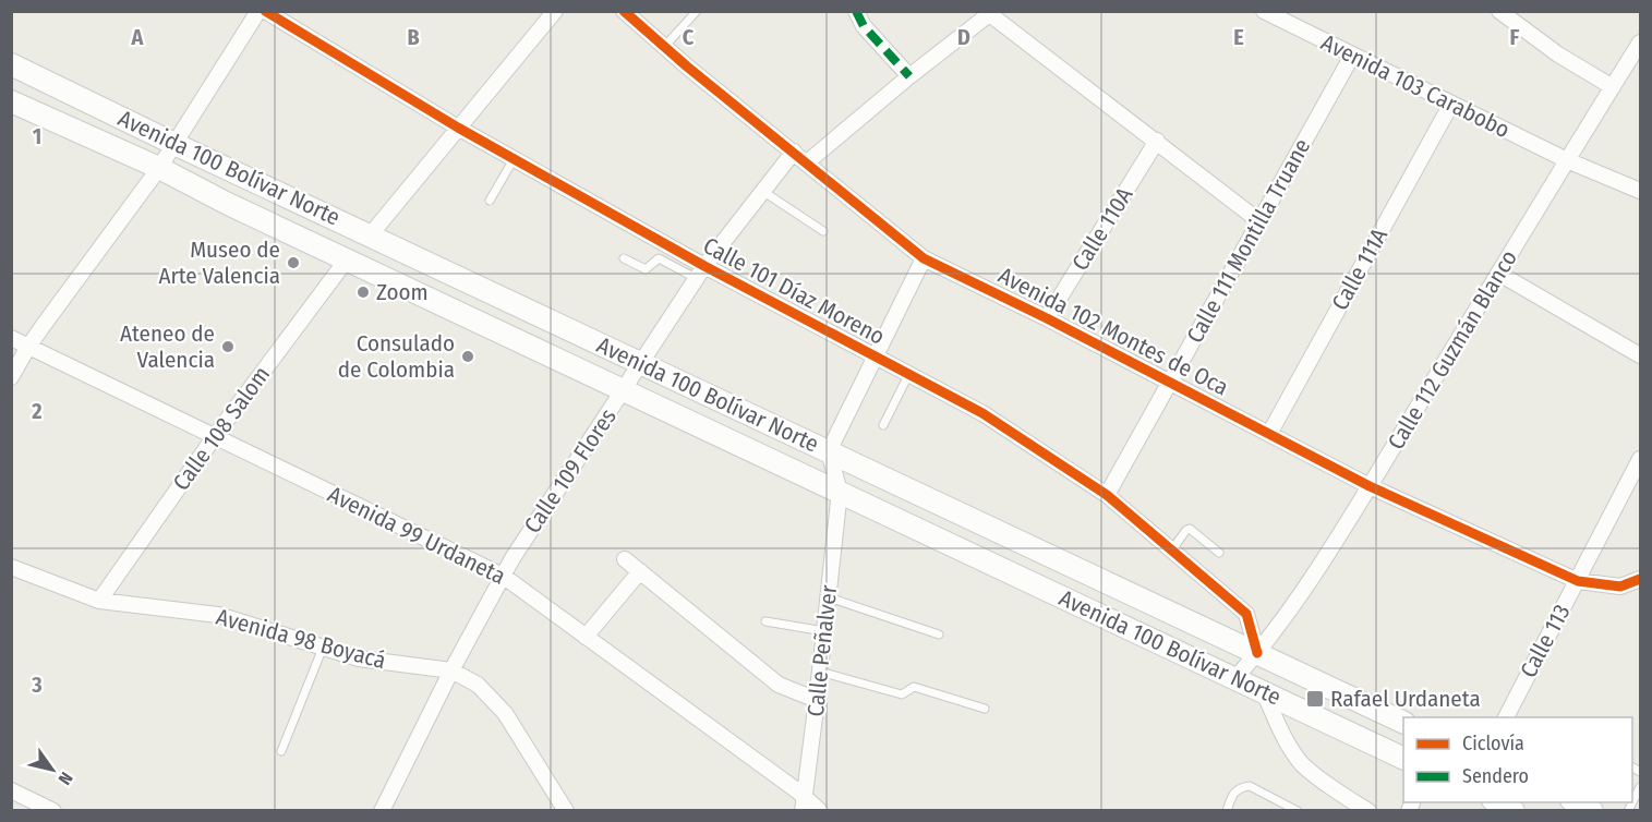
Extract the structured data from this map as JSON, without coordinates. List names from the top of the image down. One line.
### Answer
{"streets":{"main road":["Avenida 100 Bolívar Norte"],"street":["Avenida 103 Carabobo","Calle 110A","Calle 111 Montilla Truane","Calle 111A","Calle 101 Díaz Moreno","Avenida 102 Montes de Oca","Calle 112 Guzmán Blanco","Calle 108 Salom","Calle 109 Flores","Avenida 99 Urdaneta","Avenida 98 Boyacá","Calle 113","Calle Peñalver"]},"crossings":[["Avenida 103 Carabobo","Calle 111 Montilla Truane"],["Avenida 103 Carabobo","Calle 111A"],["Avenida 103 Carabobo","Calle 112 Guzmán Blanco"],["Avenida 100 Bolívar Norte","Calle 101 Díaz Moreno"],["Avenida 100 Bolívar Norte","Calle 112 Guzmán Blanco"],["Avenida 100 Bolívar Norte","Calle 108 Salom"],["Avenida 100 Bolívar Norte","Calle 109 Flores"],["Avenida 100 Bolívar Norte","Calle Peñalver"],["Calle 110A","Avenida 102 Montes de Oca"],["Calle 111 Montilla Truane","Calle 101 Díaz Moreno"],["Calle 111 Montilla Truane","Avenida 102 Montes de Oca"],["Calle 111A","Avenida 102 Montes de Oca"],["Calle 101 Díaz Moreno","Calle 112 Guzmán Blanco"],["Calle 101 Díaz Moreno","Calle 109 Flores"],["Avenida 102 Montes de Oca","Calle 112 Guzmán Blanco"],["Avenida 102 Montes de Oca","Calle 109 Flores"],["Avenida 102 Montes de Oca","Calle 113"],["Calle 108 Salom","Avenida 99 Urdaneta"],["Calle 108 Salom","Avenida 98 Boyacá"],["Calle 109 Flores","Avenida 99 Urdaneta"],["Calle 109 Flores","Avenida 98 Boyacá"],["Avenida 99 Urdaneta","Calle Peñalver"]],"places":{"other":["Museo de Arte Valencia","Zoom","Ateneo de Valencia","Consulado de Colombia"],"transit":["Rafael Urdaneta"]},"legend":["Ciclovía","Sendero"],"north":"bottom right","grid":{"columns":["A","B","C","D","E","F"],"rows":["1","2","3"]}}
